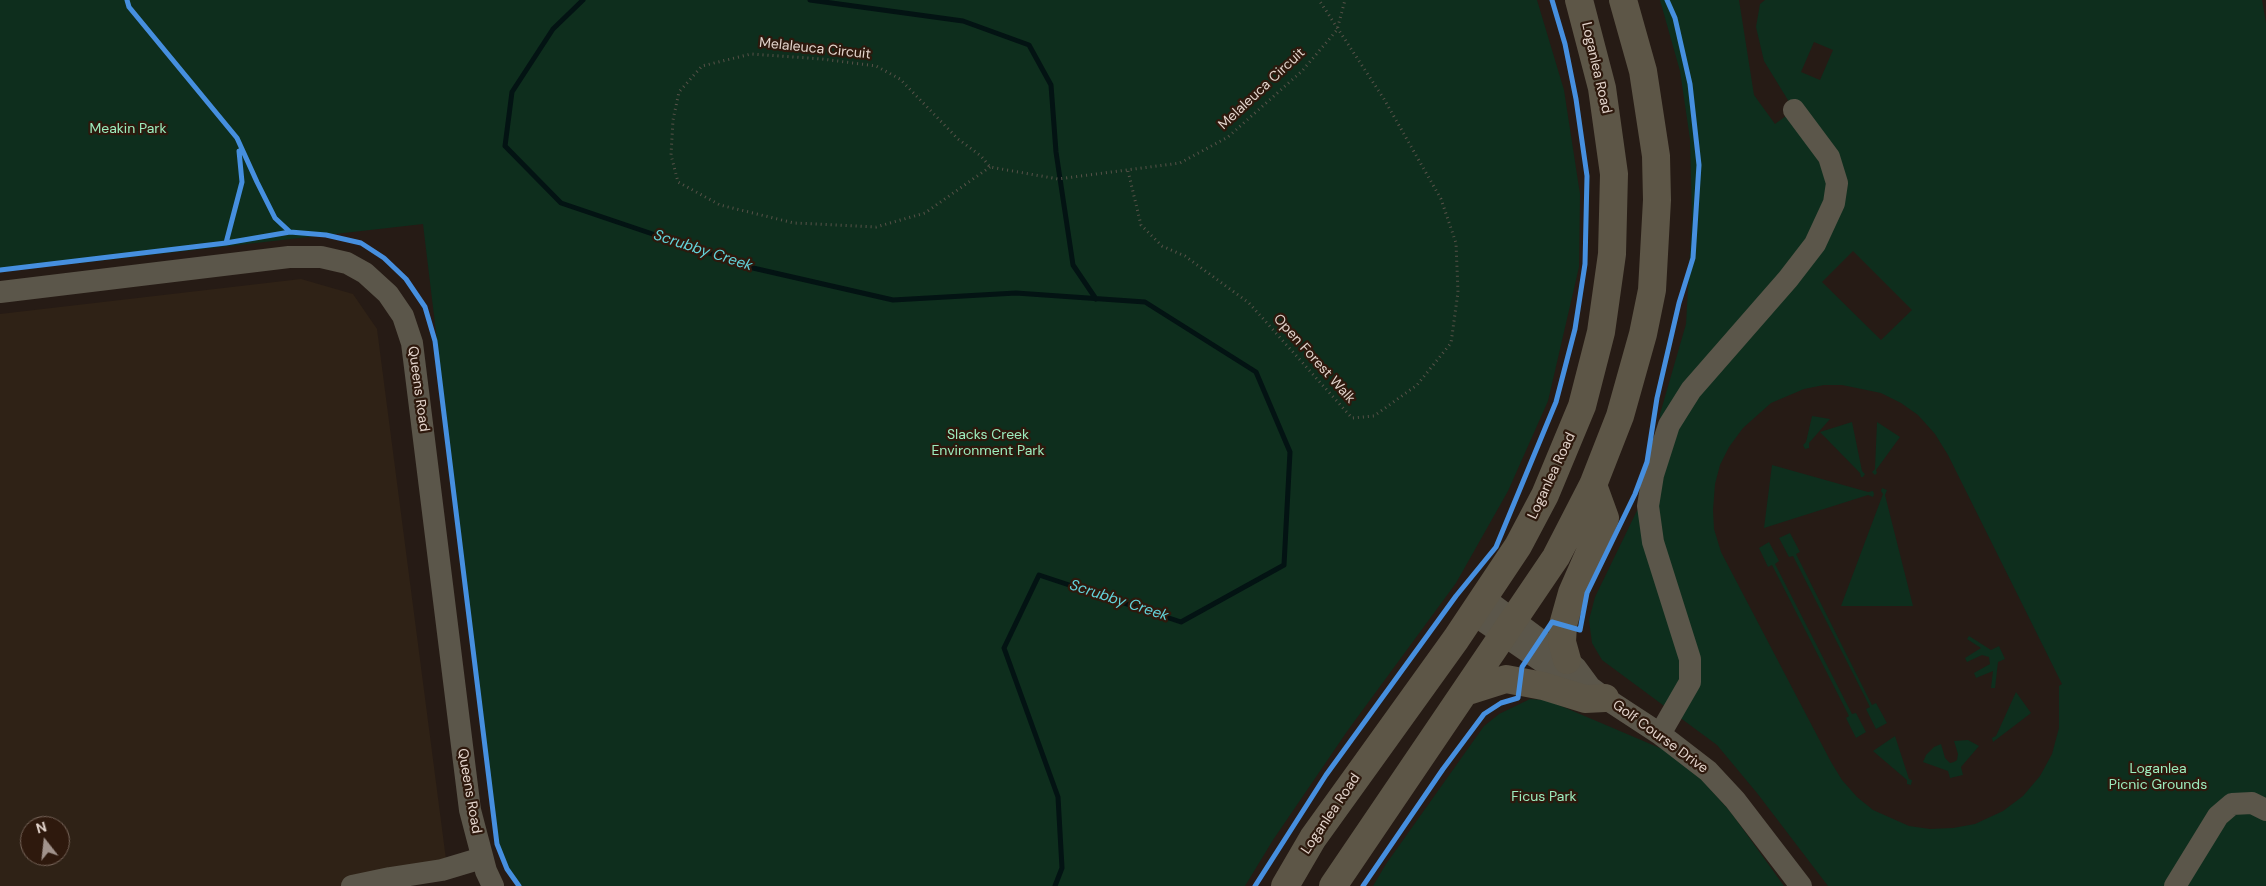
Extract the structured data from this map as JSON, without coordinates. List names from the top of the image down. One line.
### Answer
{"streets":{"main road":["Loganlea Road"],"street":["Queens Road","Golf Course Drive"],"path":["Melaleuca Circuit","Open Forest Walk"]},"crossings":[["Melaleuca Circuit","Open Forest Walk"],["Loganlea Road","Golf Course Drive"]],"water":["Scrubby Creek"],"parks":["Meakin Park","Slacks Creek Environment Park","Loganlea Picnic Grounds","Ficus Park"],"north":"top"}
